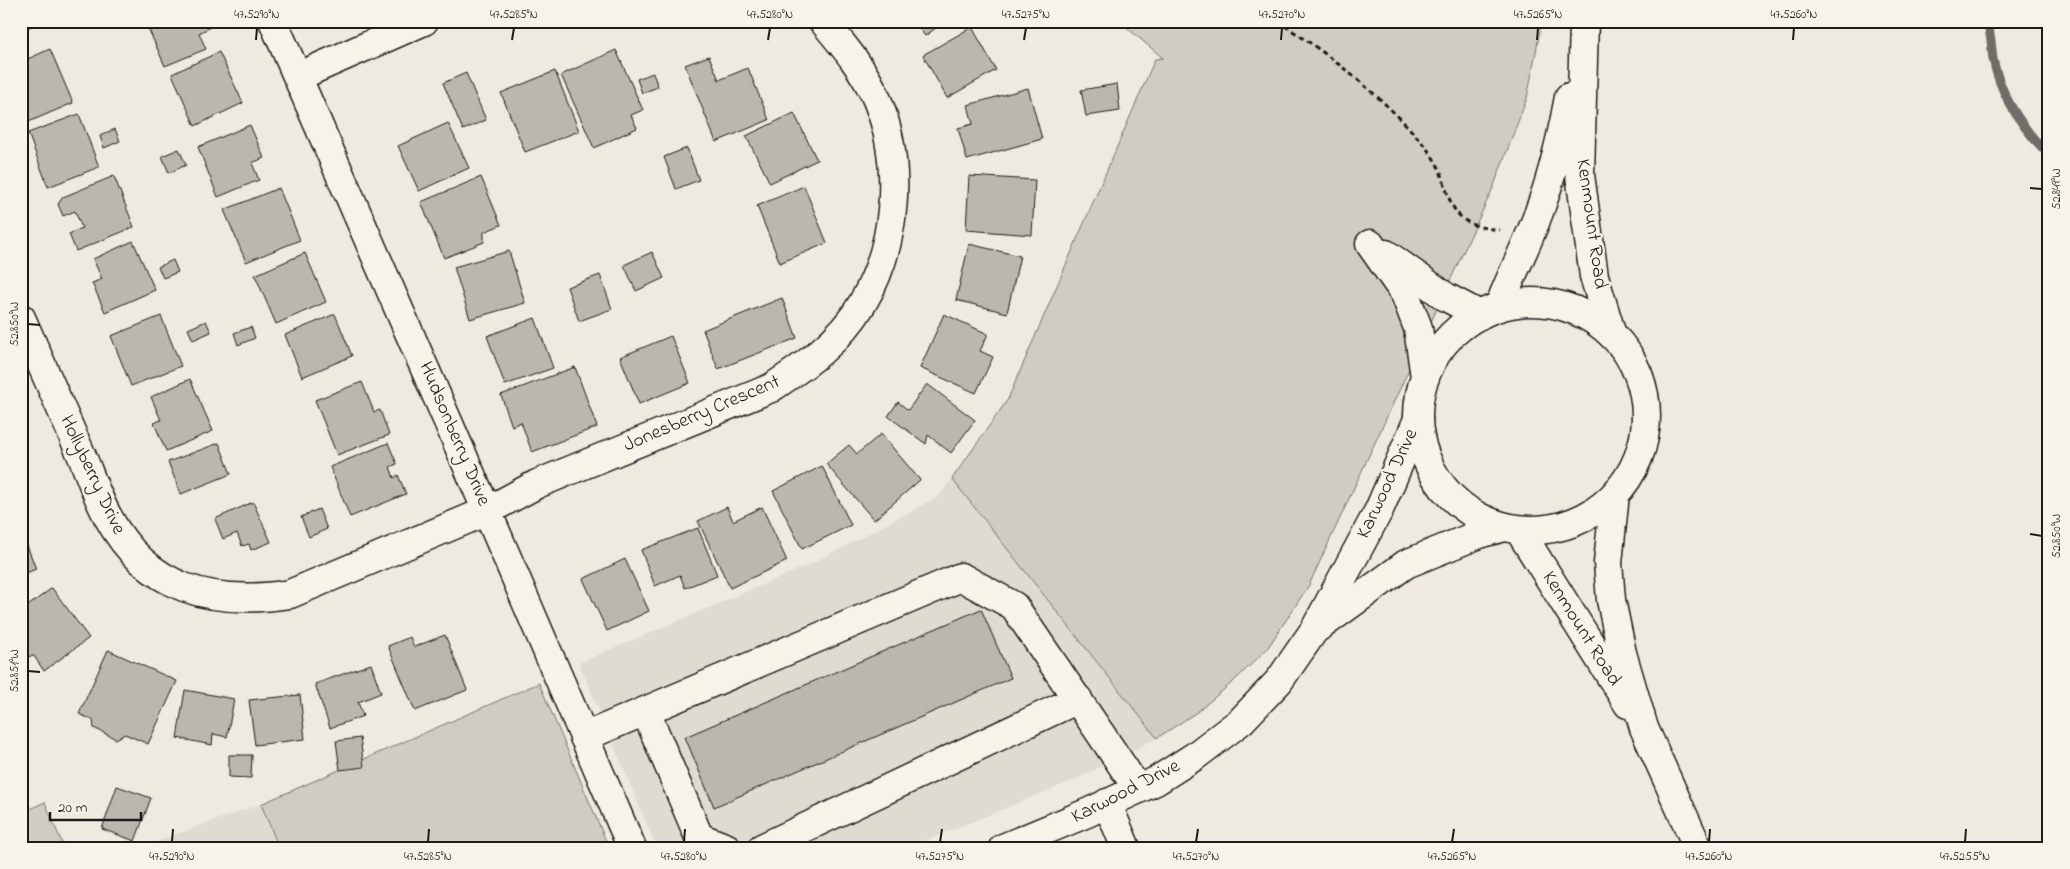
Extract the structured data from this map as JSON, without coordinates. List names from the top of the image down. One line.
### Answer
{"streets":{"main road":["Kenmount Road","Jonesberry Crescent","Hudsonberry Drive","Hollyberry Drive","Karwood Drive"]},"crossings":[["Kenmount Road","Karwood Drive"],["Jonesberry Crescent","Hudsonberry Drive"],["Jonesberry Crescent","Hollyberry Drive"],["Hudsonberry Drive","Hollyberry Drive"]],"scale_bar":"20 m","coordinates":["47.5290°N","47.5285°N","47.5280°N","47.5275°N","47.5270°N","47.5265°N","47.5260°N","52.849°W","52.850°W","52.851°W","47.5255°N"]}
